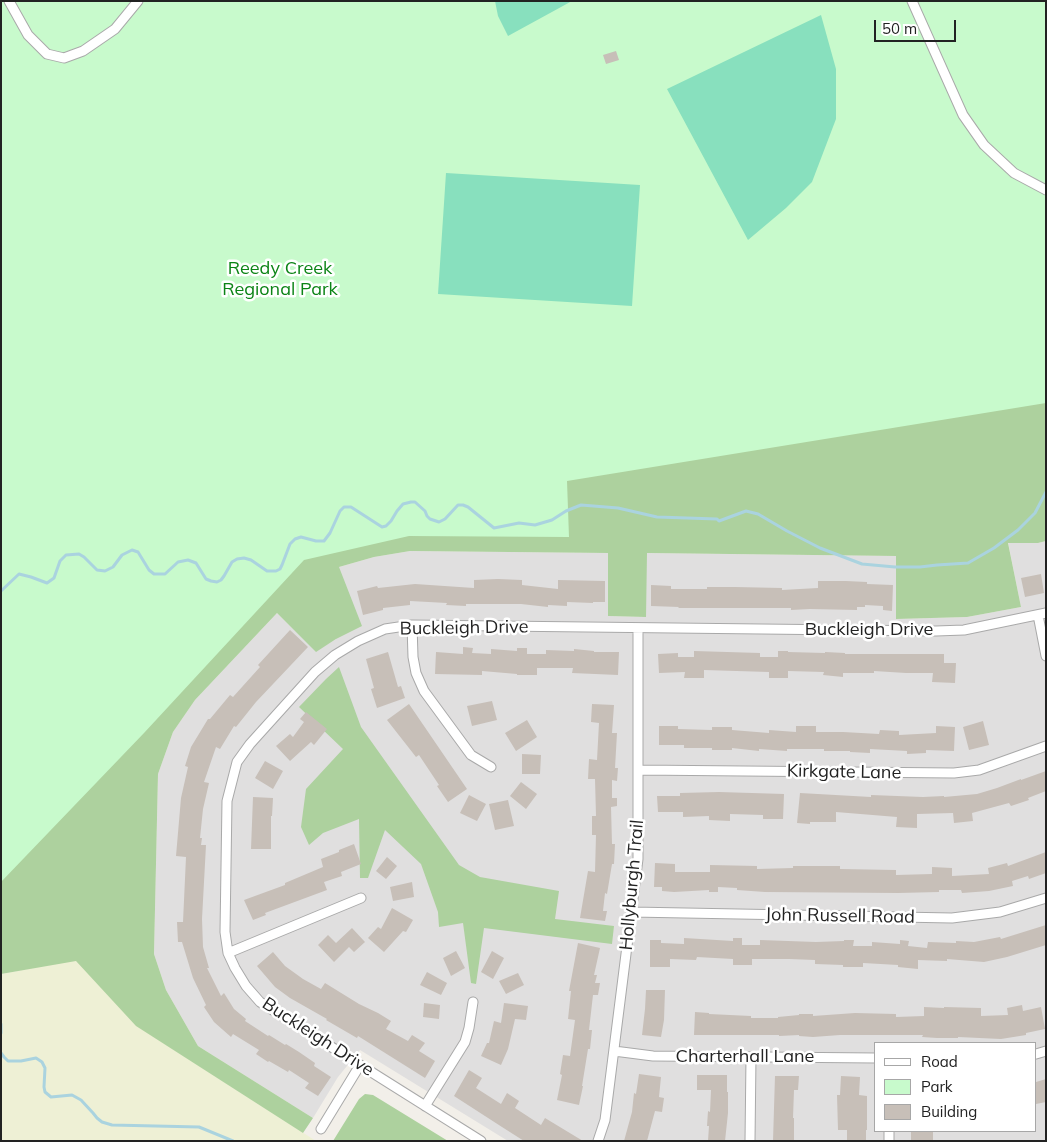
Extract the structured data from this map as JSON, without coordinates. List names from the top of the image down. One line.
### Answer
{"streets":{"street":["Buckleigh Drive","Kirkgate Lane","Hollyburgh Trail","John Russell Road","Charterhall Lane"]},"crossings":[["Buckleigh Drive","Hollyburgh Trail"],["Kirkgate Lane","Hollyburgh Trail"],["Hollyburgh Trail","John Russell Road"],["Hollyburgh Trail","Charterhall Lane"]],"parks":["Reedy Creek Regional Park"],"legend":["Road","Park","Building"],"scale_bar":"50 m"}
